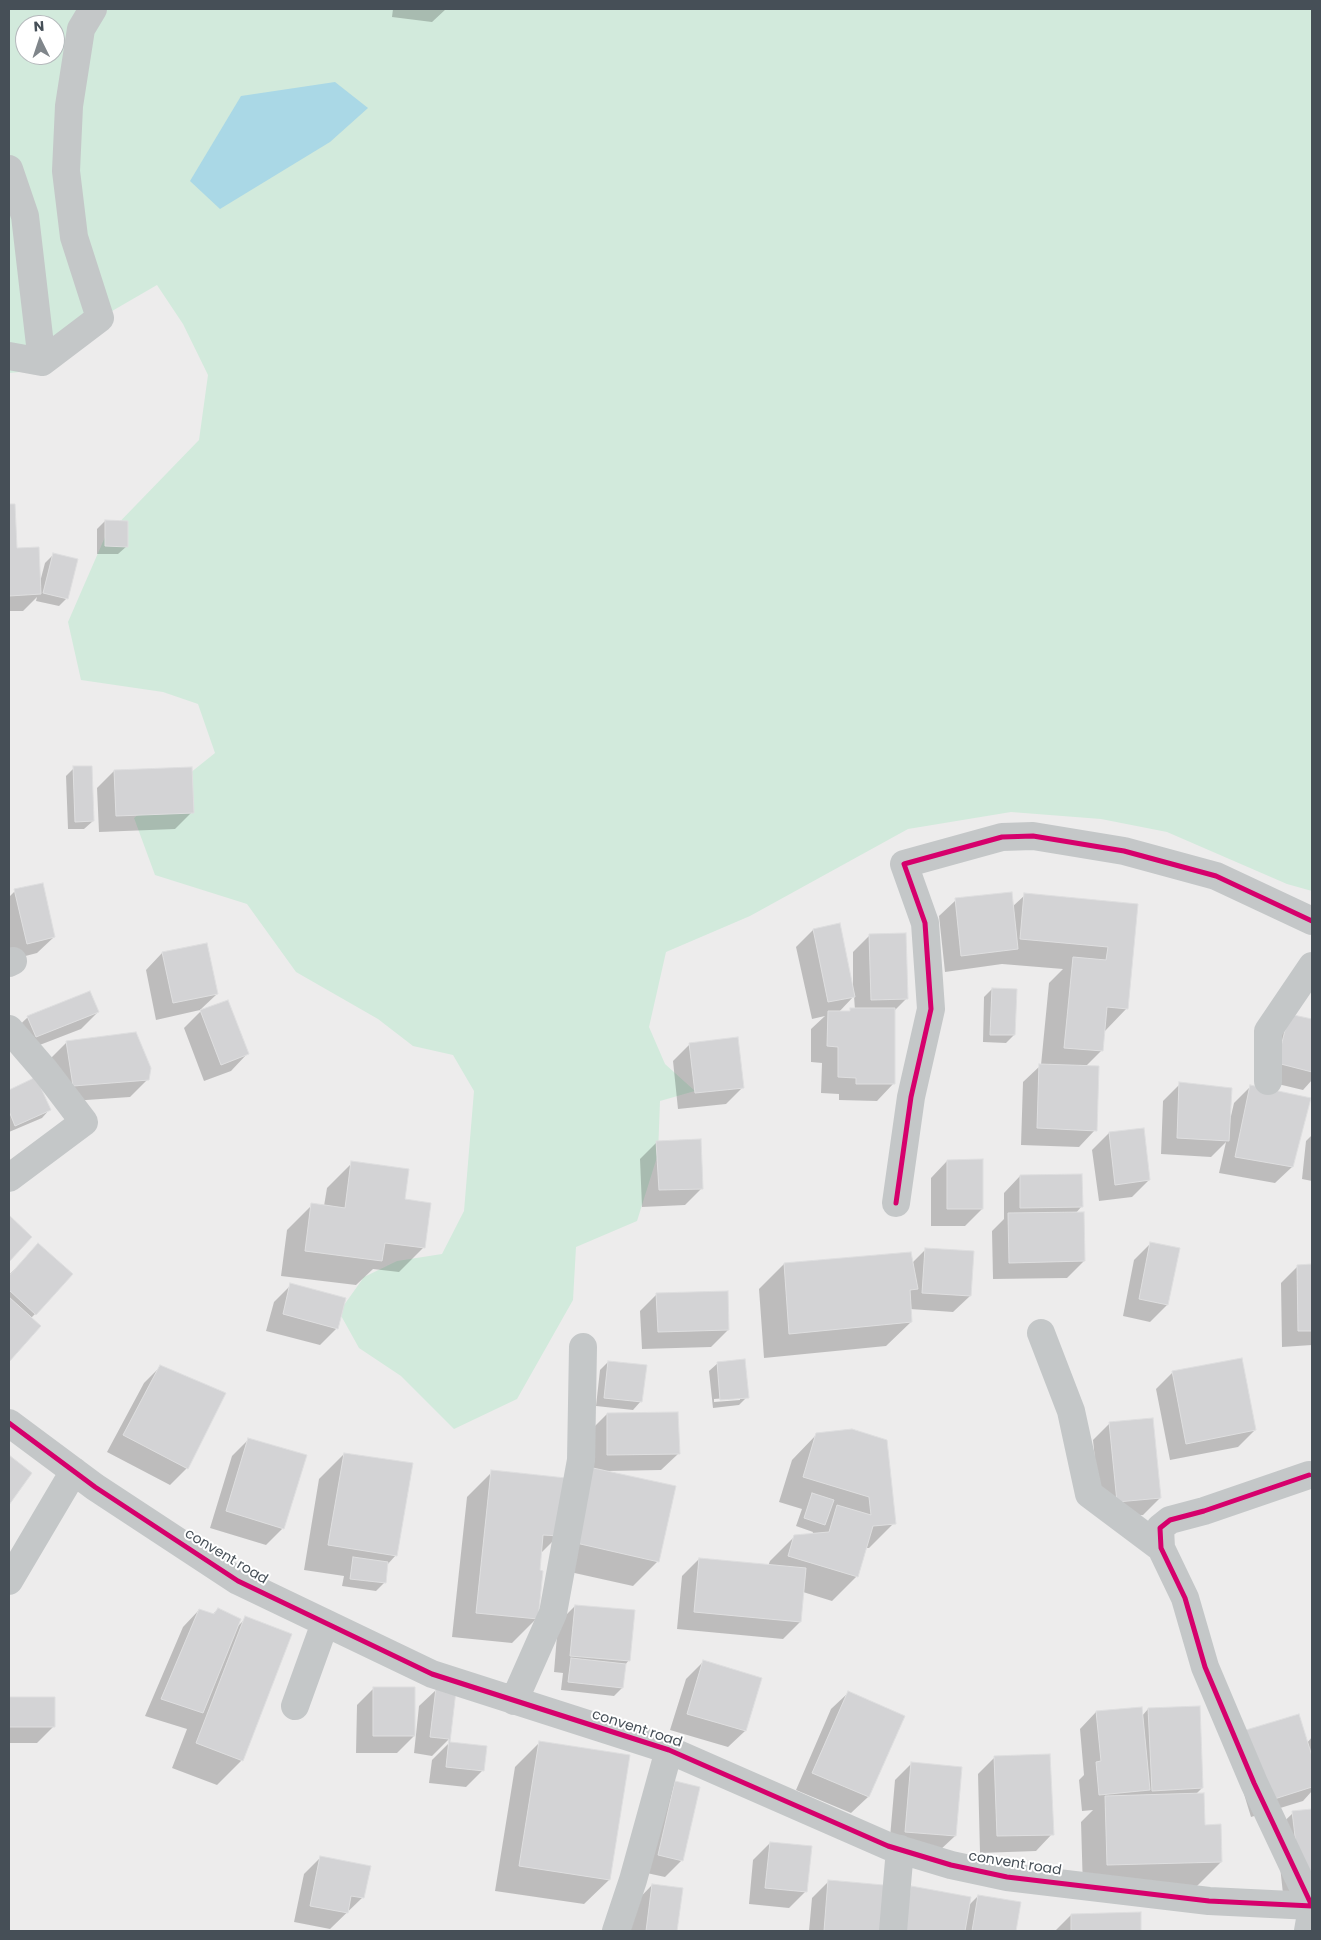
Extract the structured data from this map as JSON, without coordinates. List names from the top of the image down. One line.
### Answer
{"streets":{"street":["convent road"]},"north":"top"}
